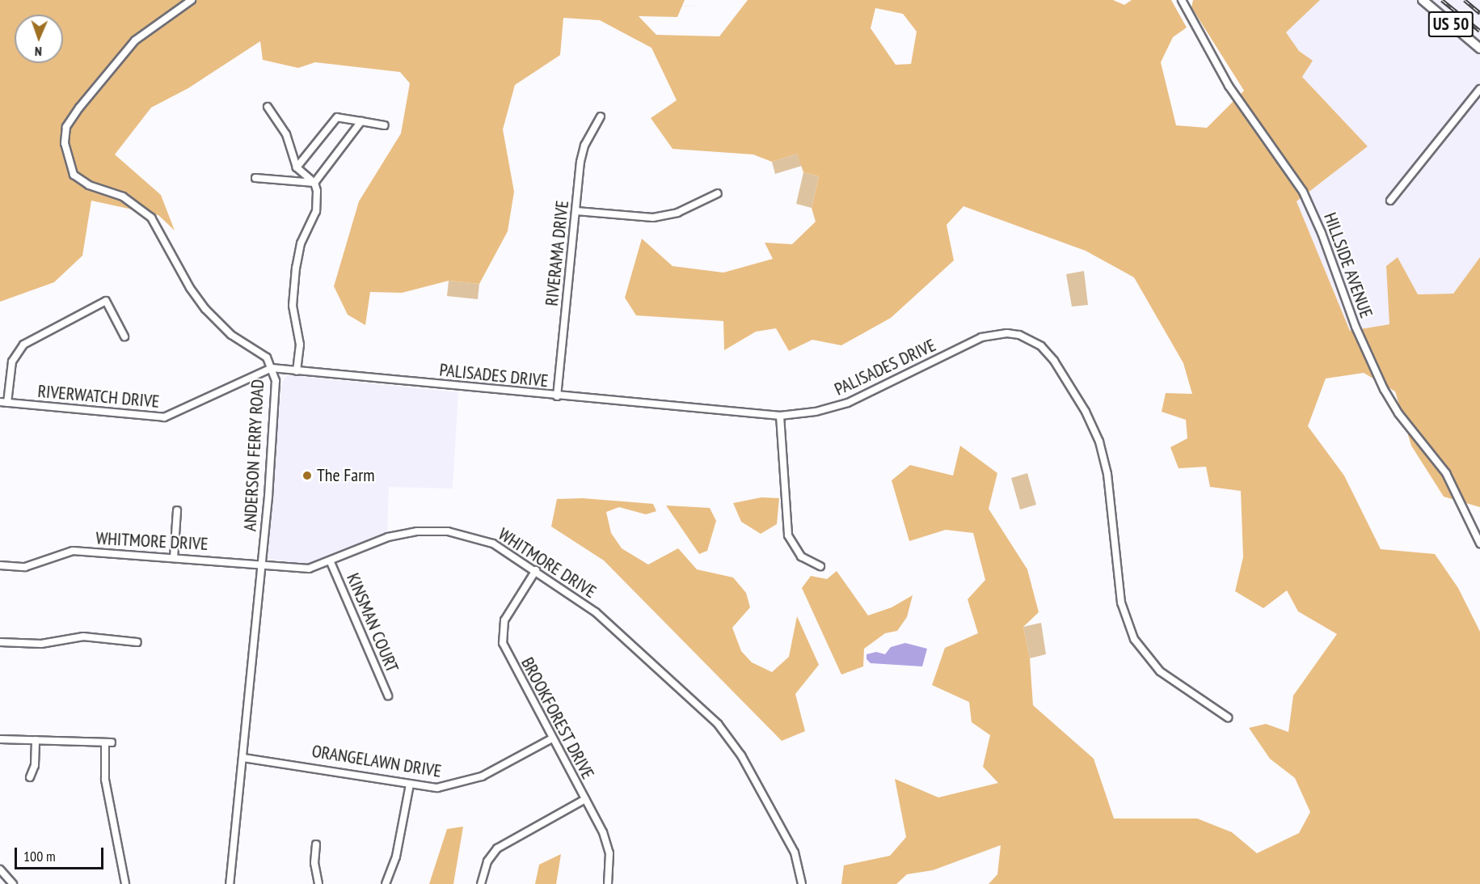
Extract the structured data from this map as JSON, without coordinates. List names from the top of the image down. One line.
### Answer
{"streets":{"main road":["US 50"],"street":["RIVERAMA DRIVE","HILLSIDE AVENUE","PALISADES DRIVE","RIVERWATCH DRIVE","ANDERSON FERRY ROAD","WHITMORE DRIVE","KINSMAN COURT","BROOKFOREST DRIVE","ORANGELAWN DRIVE"]},"crossings":[["RIVERAMA DRIVE","PALISADES DRIVE"],["PALISADES DRIVE","RIVERWATCH DRIVE"],["PALISADES DRIVE","ANDERSON FERRY ROAD"],["RIVERWATCH DRIVE","ANDERSON FERRY ROAD"],["ANDERSON FERRY ROAD","WHITMORE DRIVE"],["ANDERSON FERRY ROAD","ORANGELAWN DRIVE"],["WHITMORE DRIVE","KINSMAN COURT"],["WHITMORE DRIVE","BROOKFOREST DRIVE"],["BROOKFOREST DRIVE","ORANGELAWN DRIVE"]],"places":["The Farm"],"scale_bar":"100 m","north":"bottom"}
